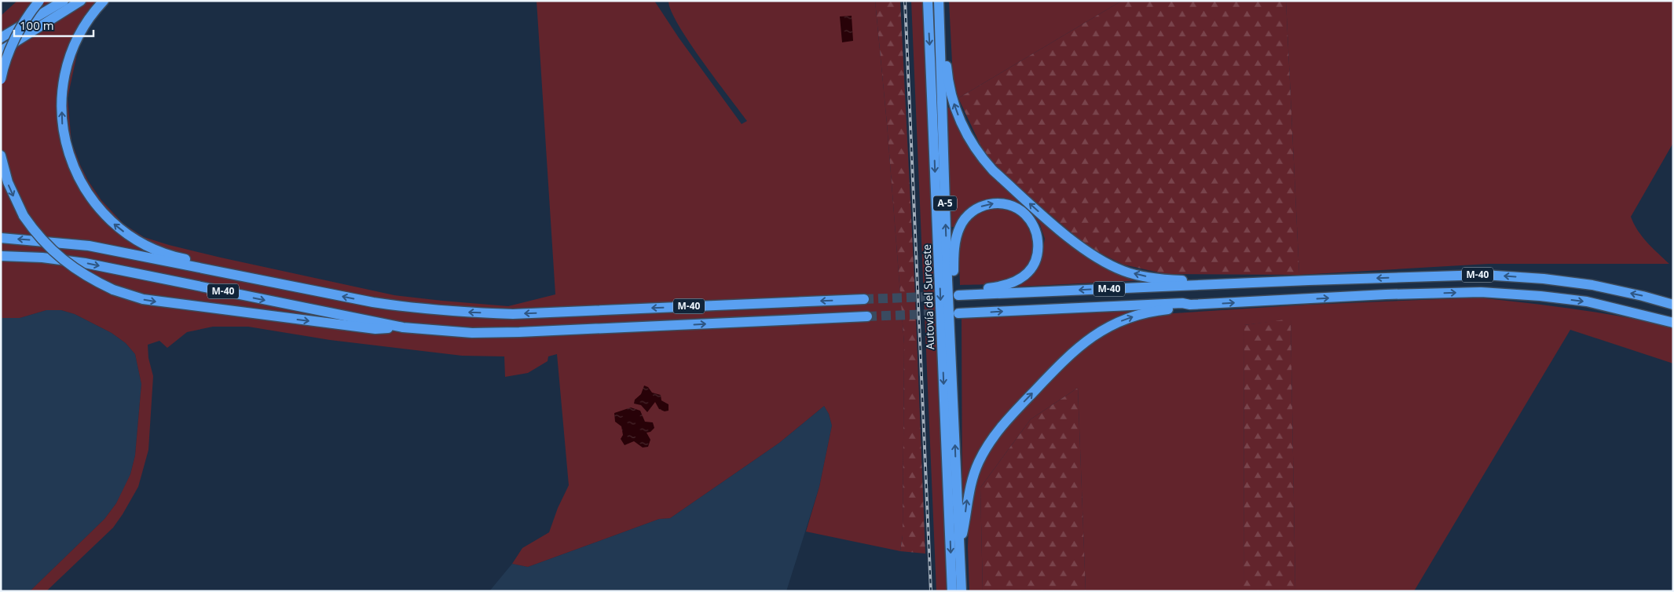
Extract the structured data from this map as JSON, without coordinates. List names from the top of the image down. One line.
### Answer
{"streets":{"highway":["A-5","M-40","Autovía del Suroeste"]},"crossings":[["M-40","Autovía del Suroeste"]],"scale_bar":"100 m"}
